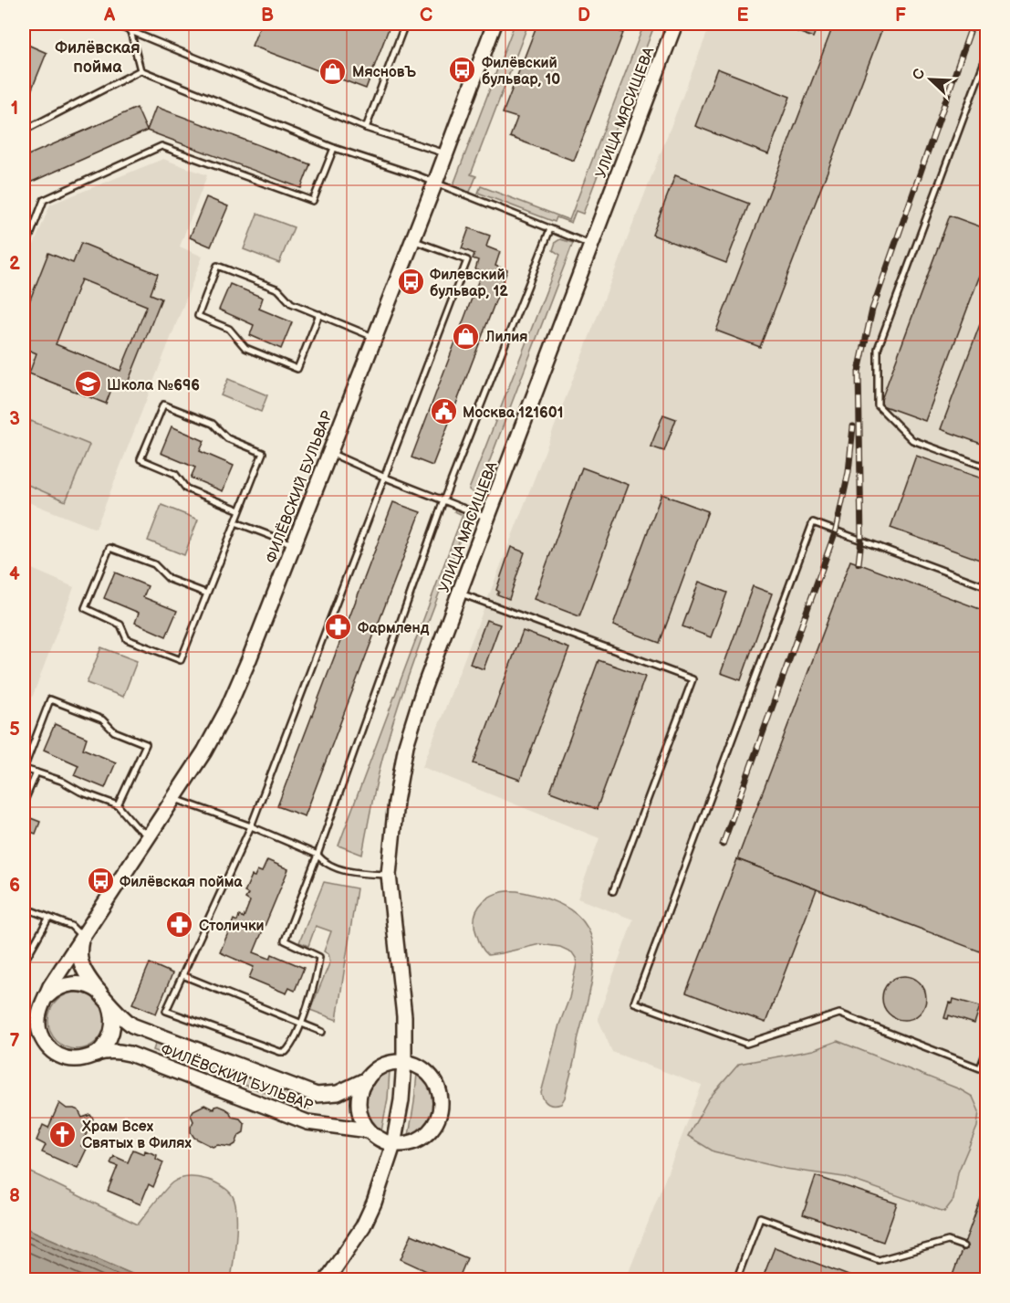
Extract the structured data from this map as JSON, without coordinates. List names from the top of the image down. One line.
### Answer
{"streets":{"street":["УЛИЦА МЯСИЩЕВА","ФИЛЁВСКИЙ БУЛЬВАР"]},"crossings":[["УЛИЦА МЯСИЩЕВА","ФИЛЁВСКИЙ БУЛЬВАР"]],"districts":["Филёвская пойма"],"places":{"bus stop":["Филёвский бульвар, 10","Филевский бульвар, 12","Филёвская пойма"],"shop":["МясновЪ","Лилия"],"school or university":["Школа №696"],"public building":["Москва 121601"],"pharmacy":["Фармленд","Столички"],"church":["Храм Всех Святых в Филях"]},"north":"top left","grid":{"columns":["A","B","C","D","E","F"],"rows":["1","2","3","4","5","6","7","8"]}}
